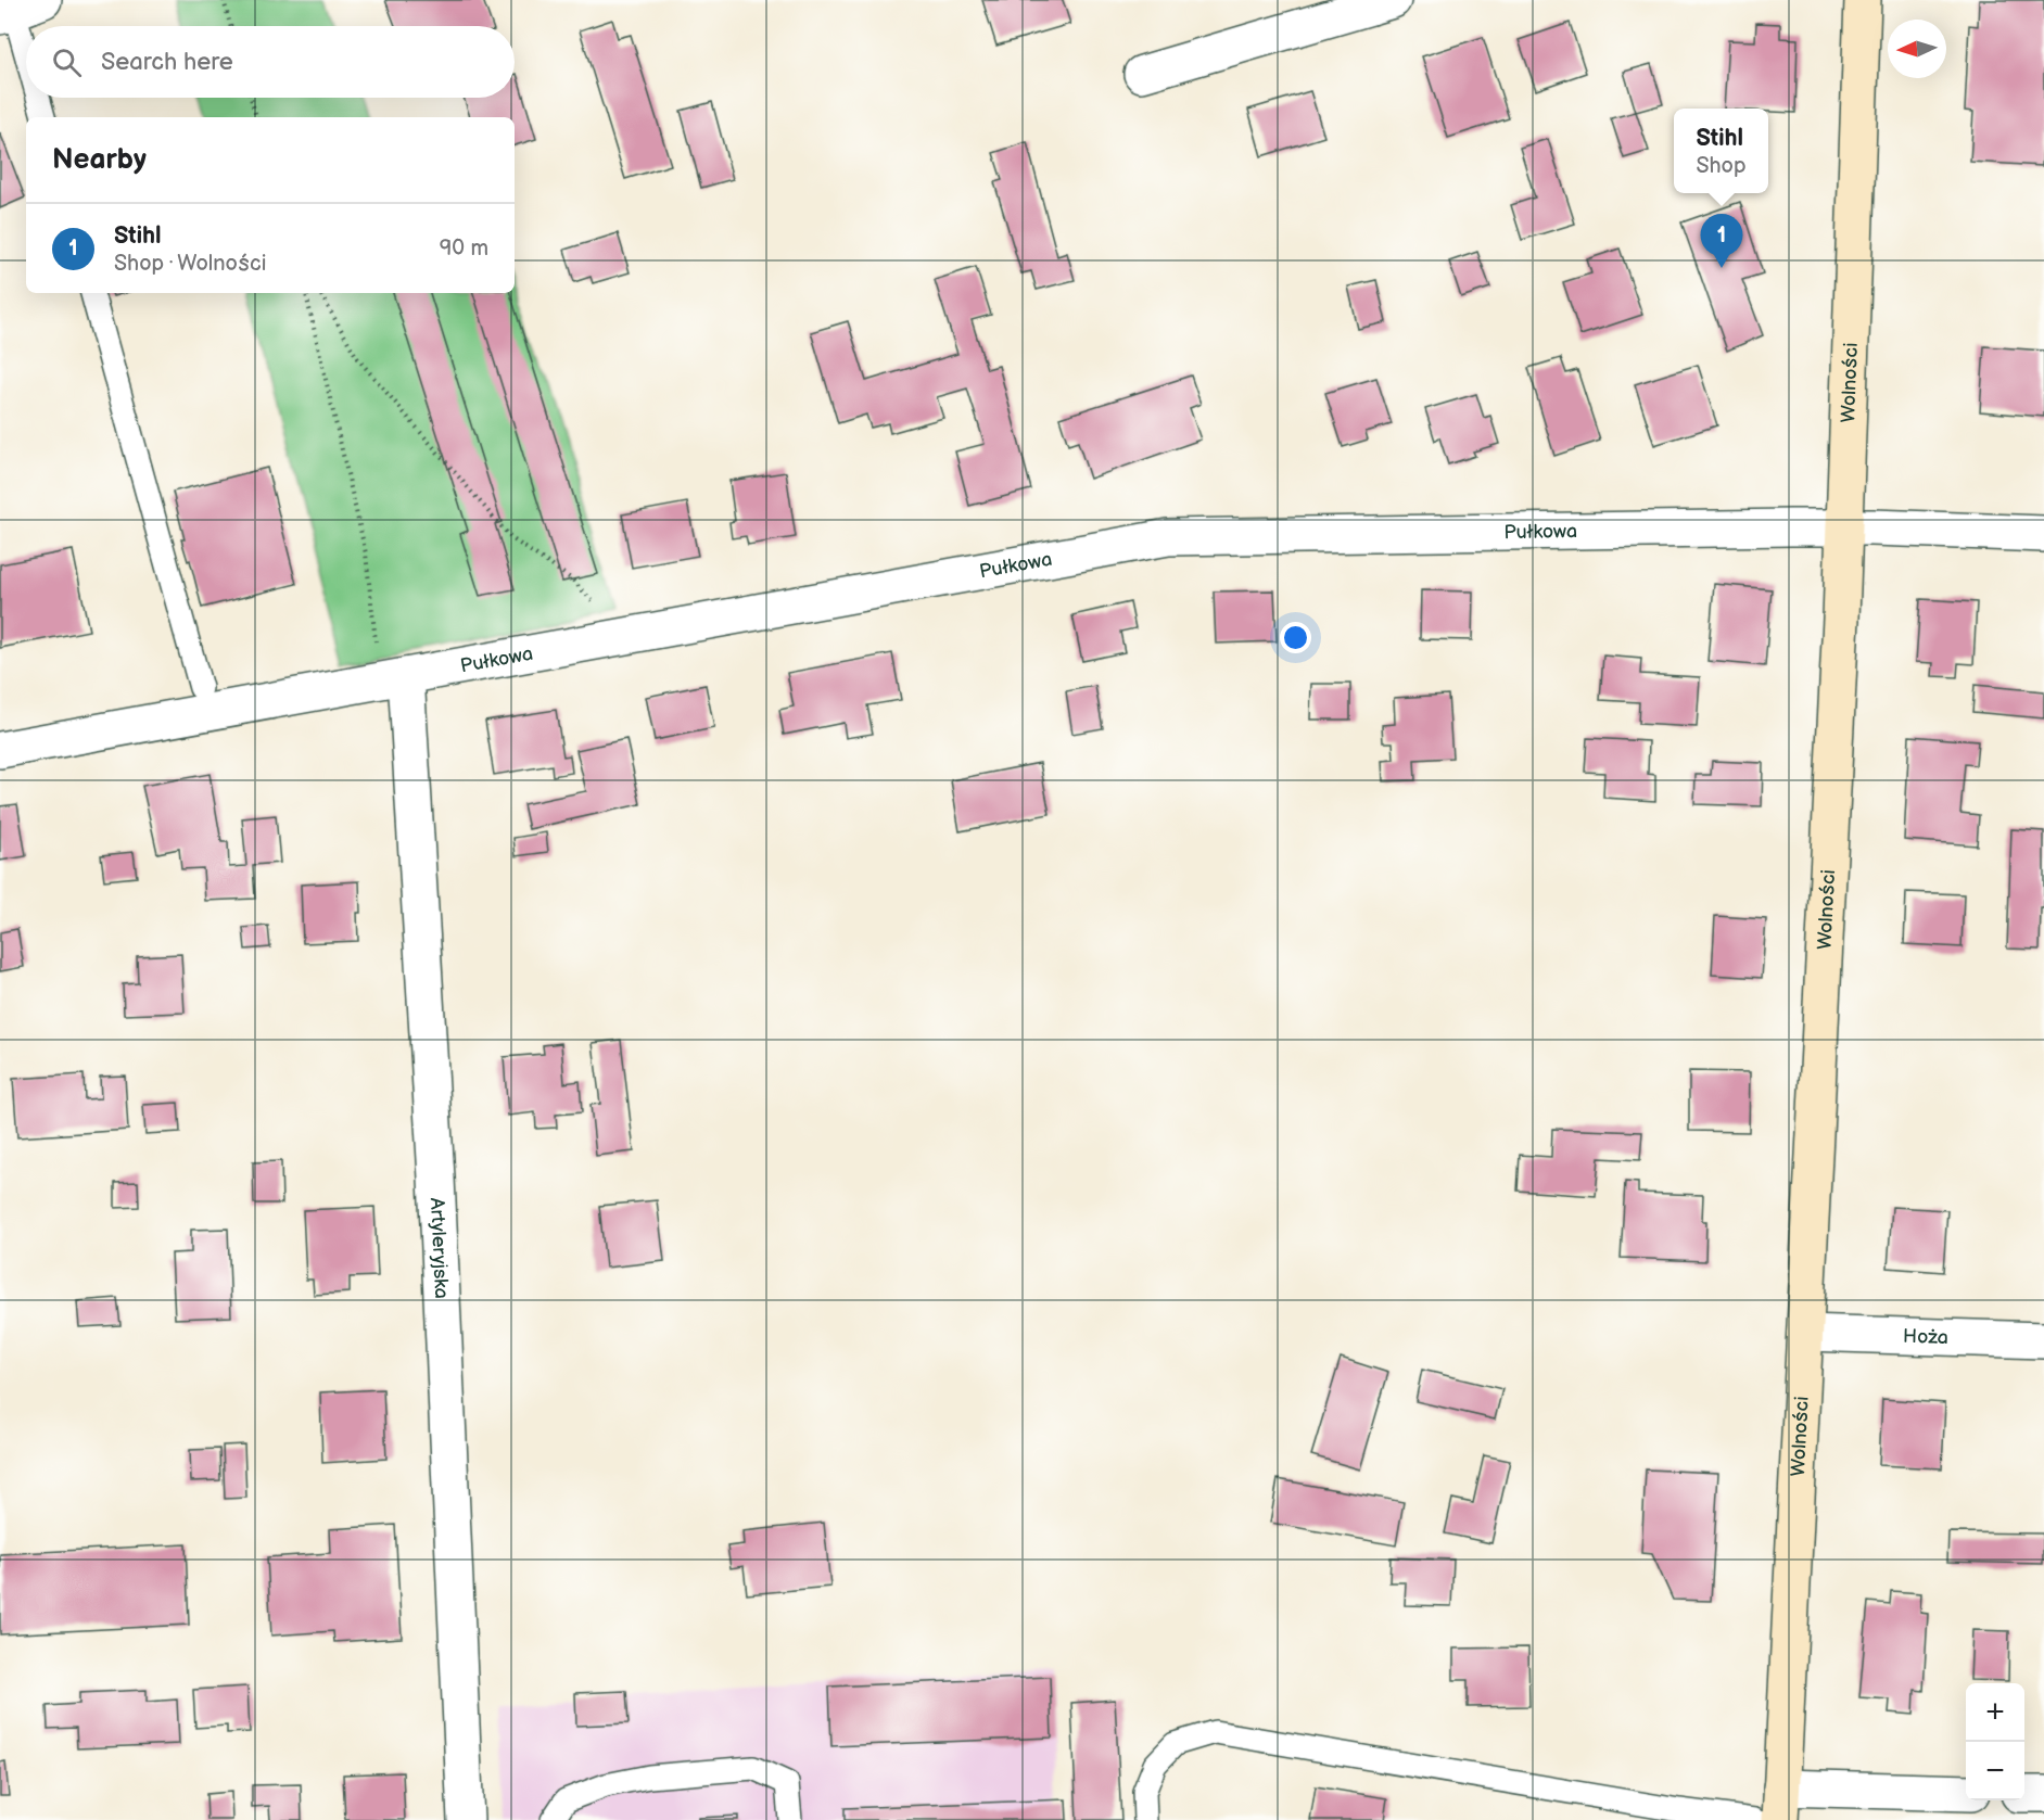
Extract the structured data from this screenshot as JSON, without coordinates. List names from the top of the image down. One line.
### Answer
{"streets":{"street":["Wolności","Pułkowa","Artyleryjska","Hoża"]},"crossings":[["Wolności","Pułkowa"],["Wolności","Hoża"],["Pułkowa","Artyleryjska"]],"north":"left","page":{"search":"Search here","popup":["Stihl","Shop"],"heading":"Nearby","list":[{"mark":"1","name":"Stihl","note":"Shop · Wolności","value":"90 m"}],"pins":"1","map_buttons":["+","−"]}}
